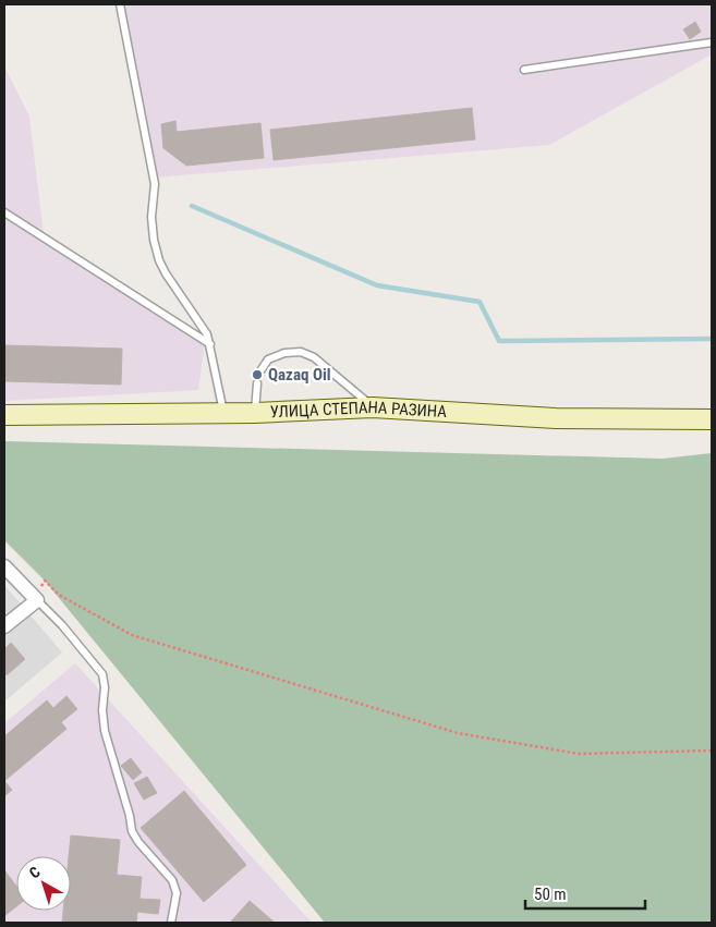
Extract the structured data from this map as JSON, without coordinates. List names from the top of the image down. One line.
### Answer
{"streets":{"main road":["УЛИЦА СТЕПАНА РАЗИНА"]},"places":["Qazaq Oil"],"scale_bar":"50 m","north":"top left"}
